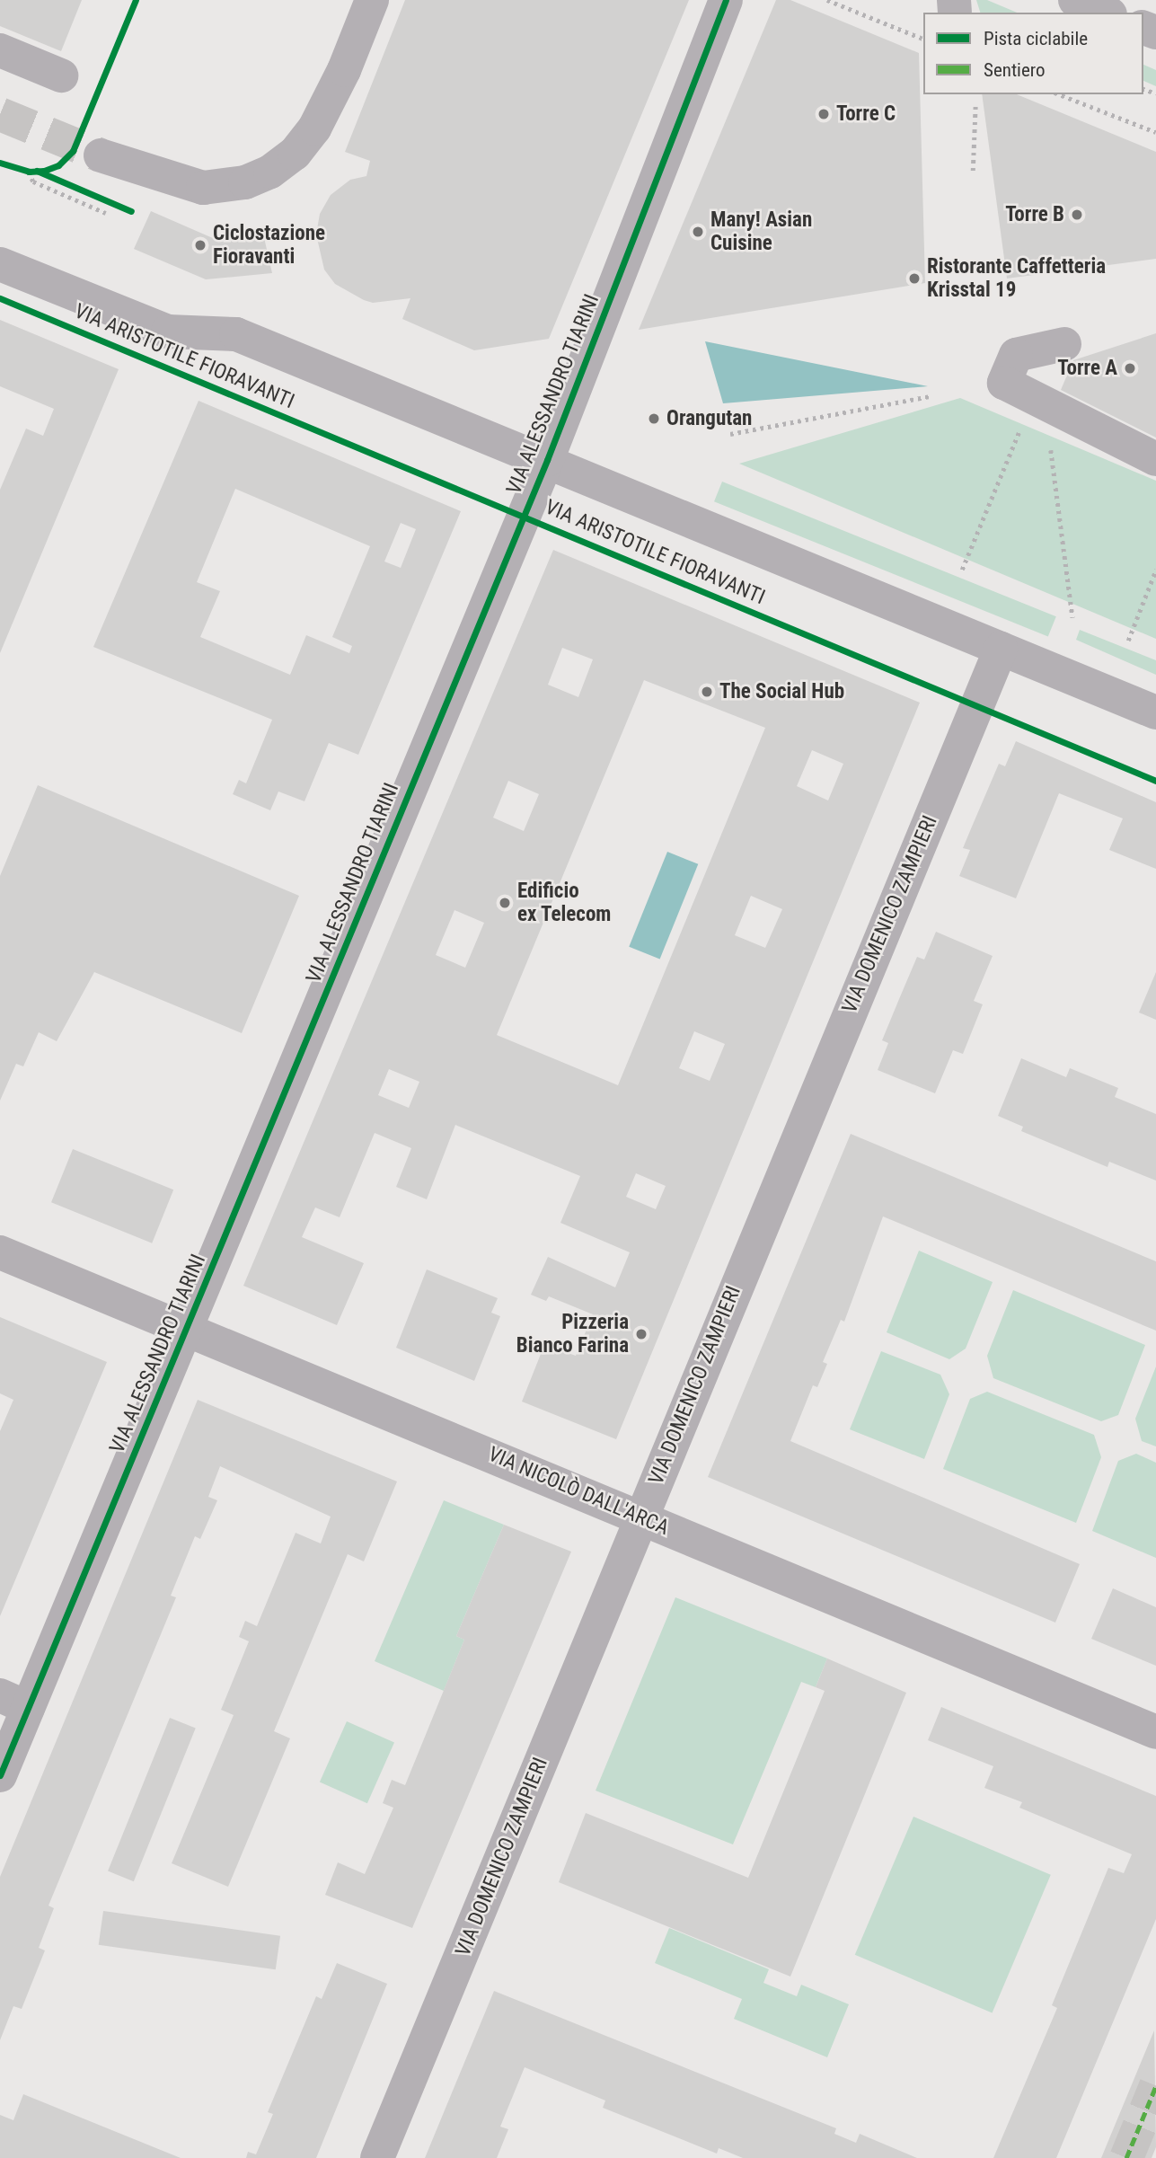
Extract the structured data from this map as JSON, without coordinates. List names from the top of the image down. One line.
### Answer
{"streets":{"street":["VIA ARISTOTILE FIORAVANTI","VIA ALESSANDRO TIARINI","VIA DOMENICO ZAMPIERI","VIA NICOLÒ DALL'ARCA"]},"crossings":[["VIA ARISTOTILE FIORAVANTI","VIA ALESSANDRO TIARINI"],["VIA ARISTOTILE FIORAVANTI","VIA DOMENICO ZAMPIERI"],["VIA ALESSANDRO TIARINI","VIA NICOLÒ DALL'ARCA"],["VIA DOMENICO ZAMPIERI","VIA NICOLÒ DALL'ARCA"]],"places":["Torre C","Torre B","Many! Asian Cuisine","Ciclostazione Fioravanti","Ristorante Caffetteria Krisstal 19","Torre A","Orangutan","The Social Hub","Edificio ex Telecom","Pizzeria Bianco Farina"],"legend":["Pista ciclabile","Sentiero"]}
